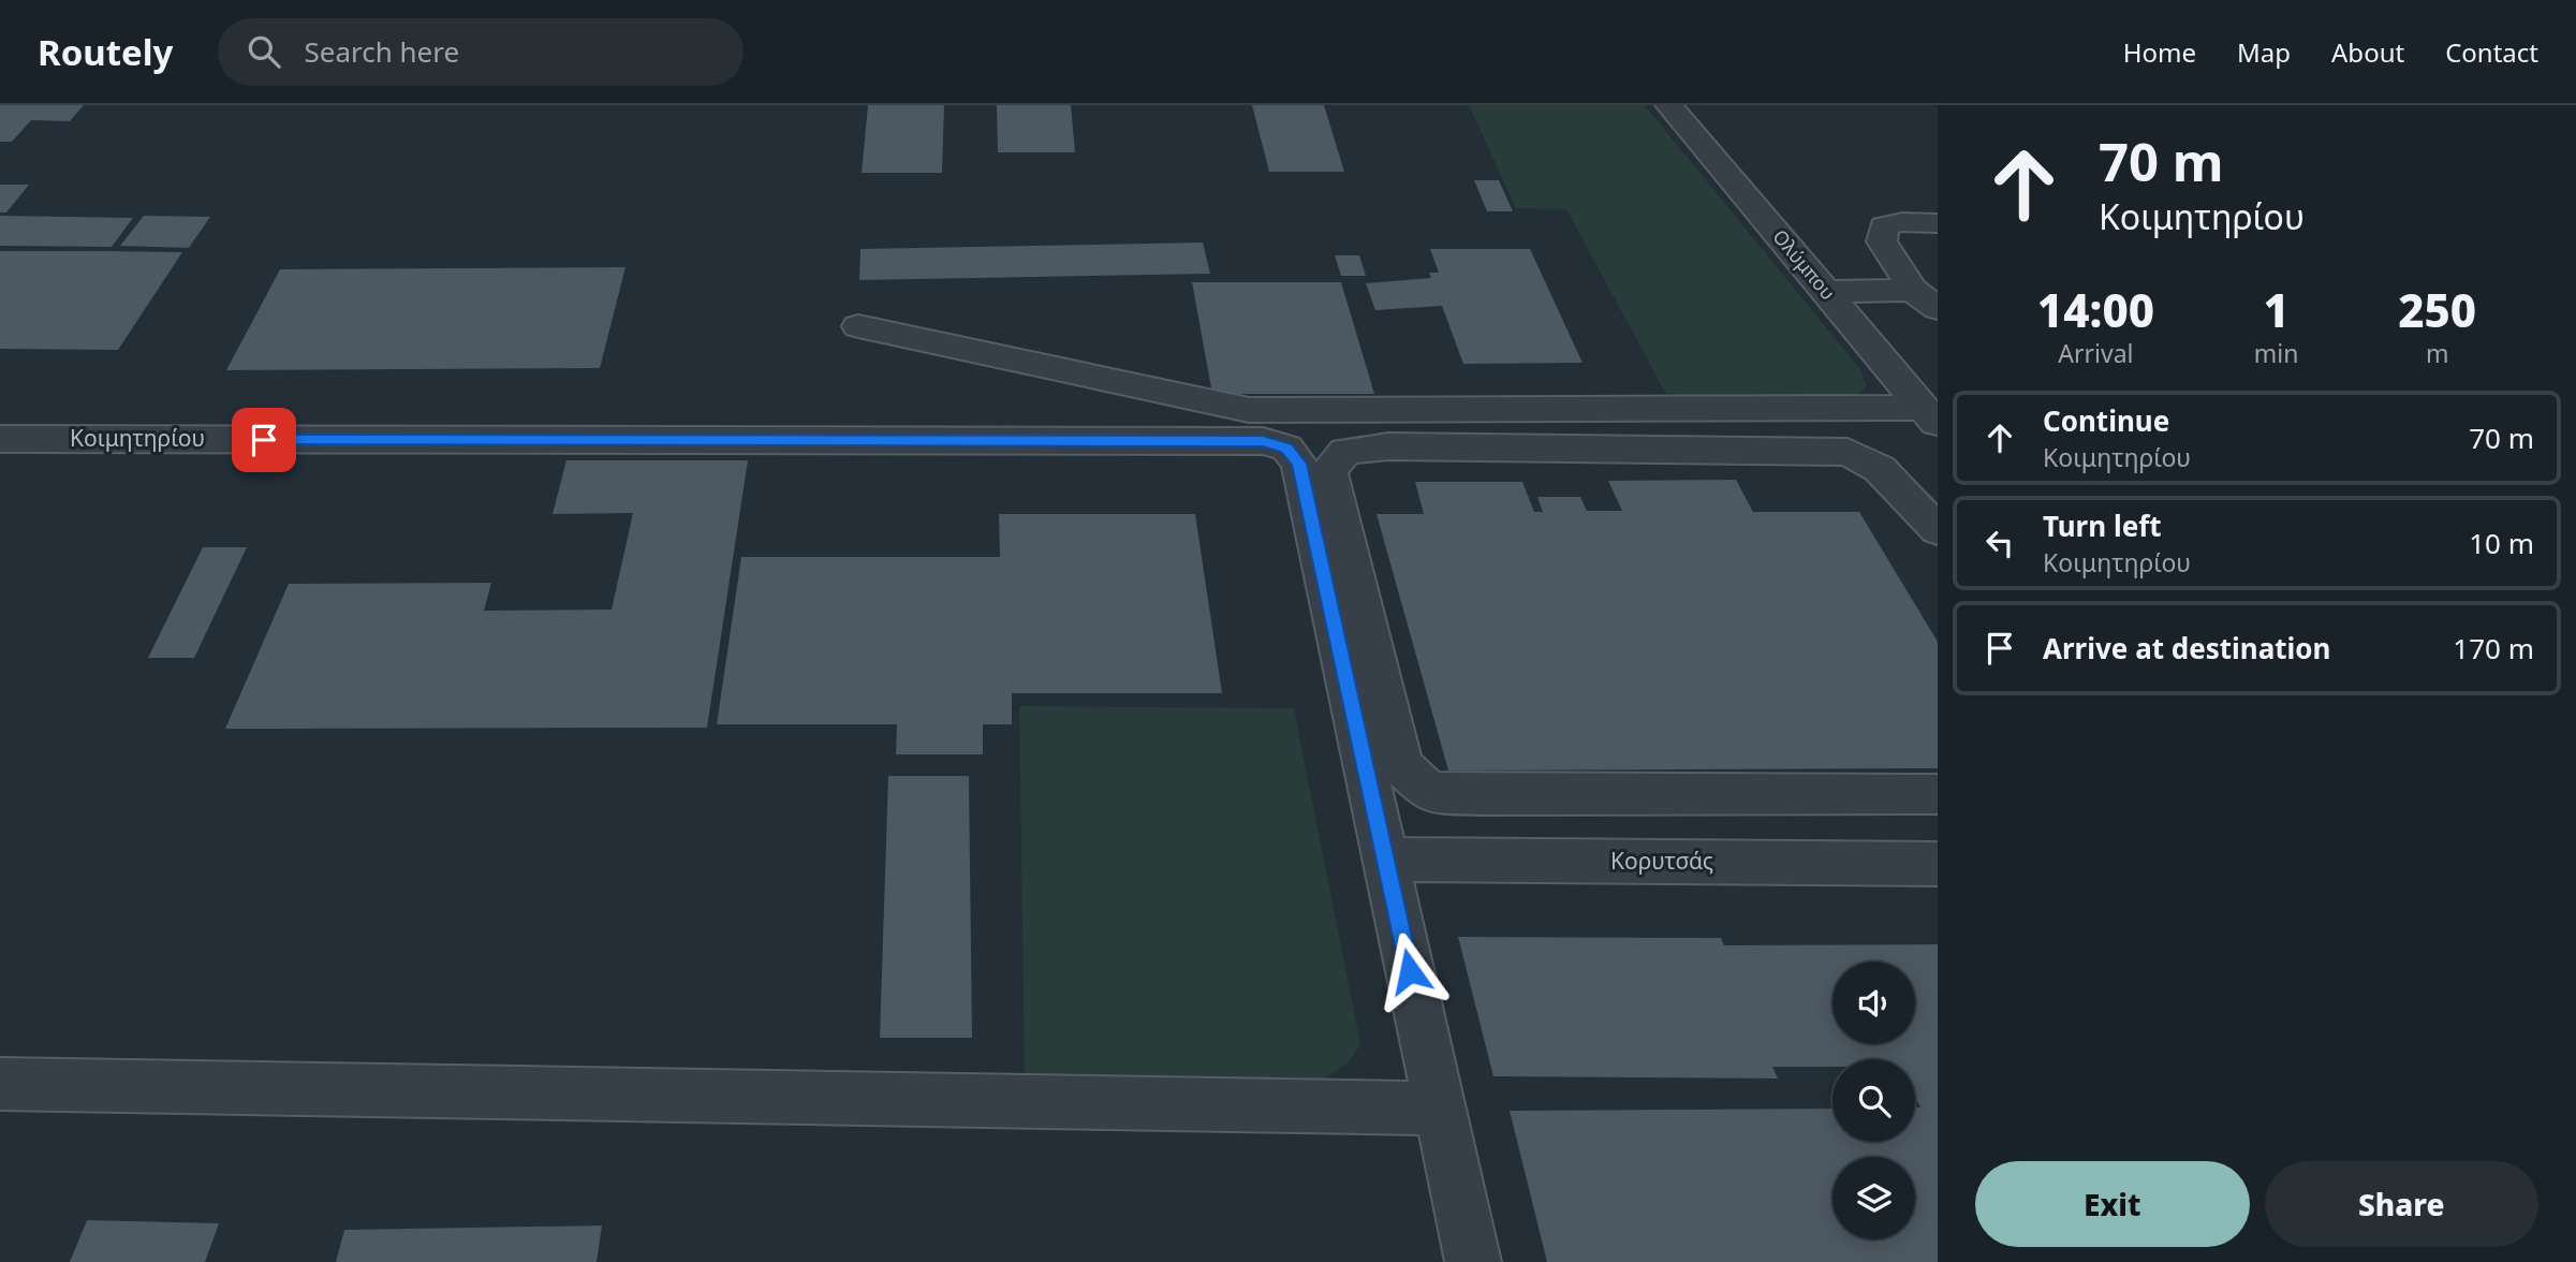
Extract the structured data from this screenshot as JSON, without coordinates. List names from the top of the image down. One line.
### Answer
{"streets":{"street":["Ολύμπου","Κοιμητηρίου","Κορυτσάς"]},"crossings":[["Κοιμητηρίου","Κορυτσάς"]],"page":{"header":"Routely","search":"Search here","nav":["Home","Map","About","Contact"],"turn":["70 m","Κοιμητηρίου"],"eta":["14:00","Arrival","1","min","250","m"],"list":[{"name":"Continue","note":"Κοιμητηρίου","value":"70 m"},{"name":"Turn left","note":"Κοιμητηρίου","value":"10 m"},{"name":"Arrive at destination","value":"170 m"}],"buttons":["Exit","Share"]}}
